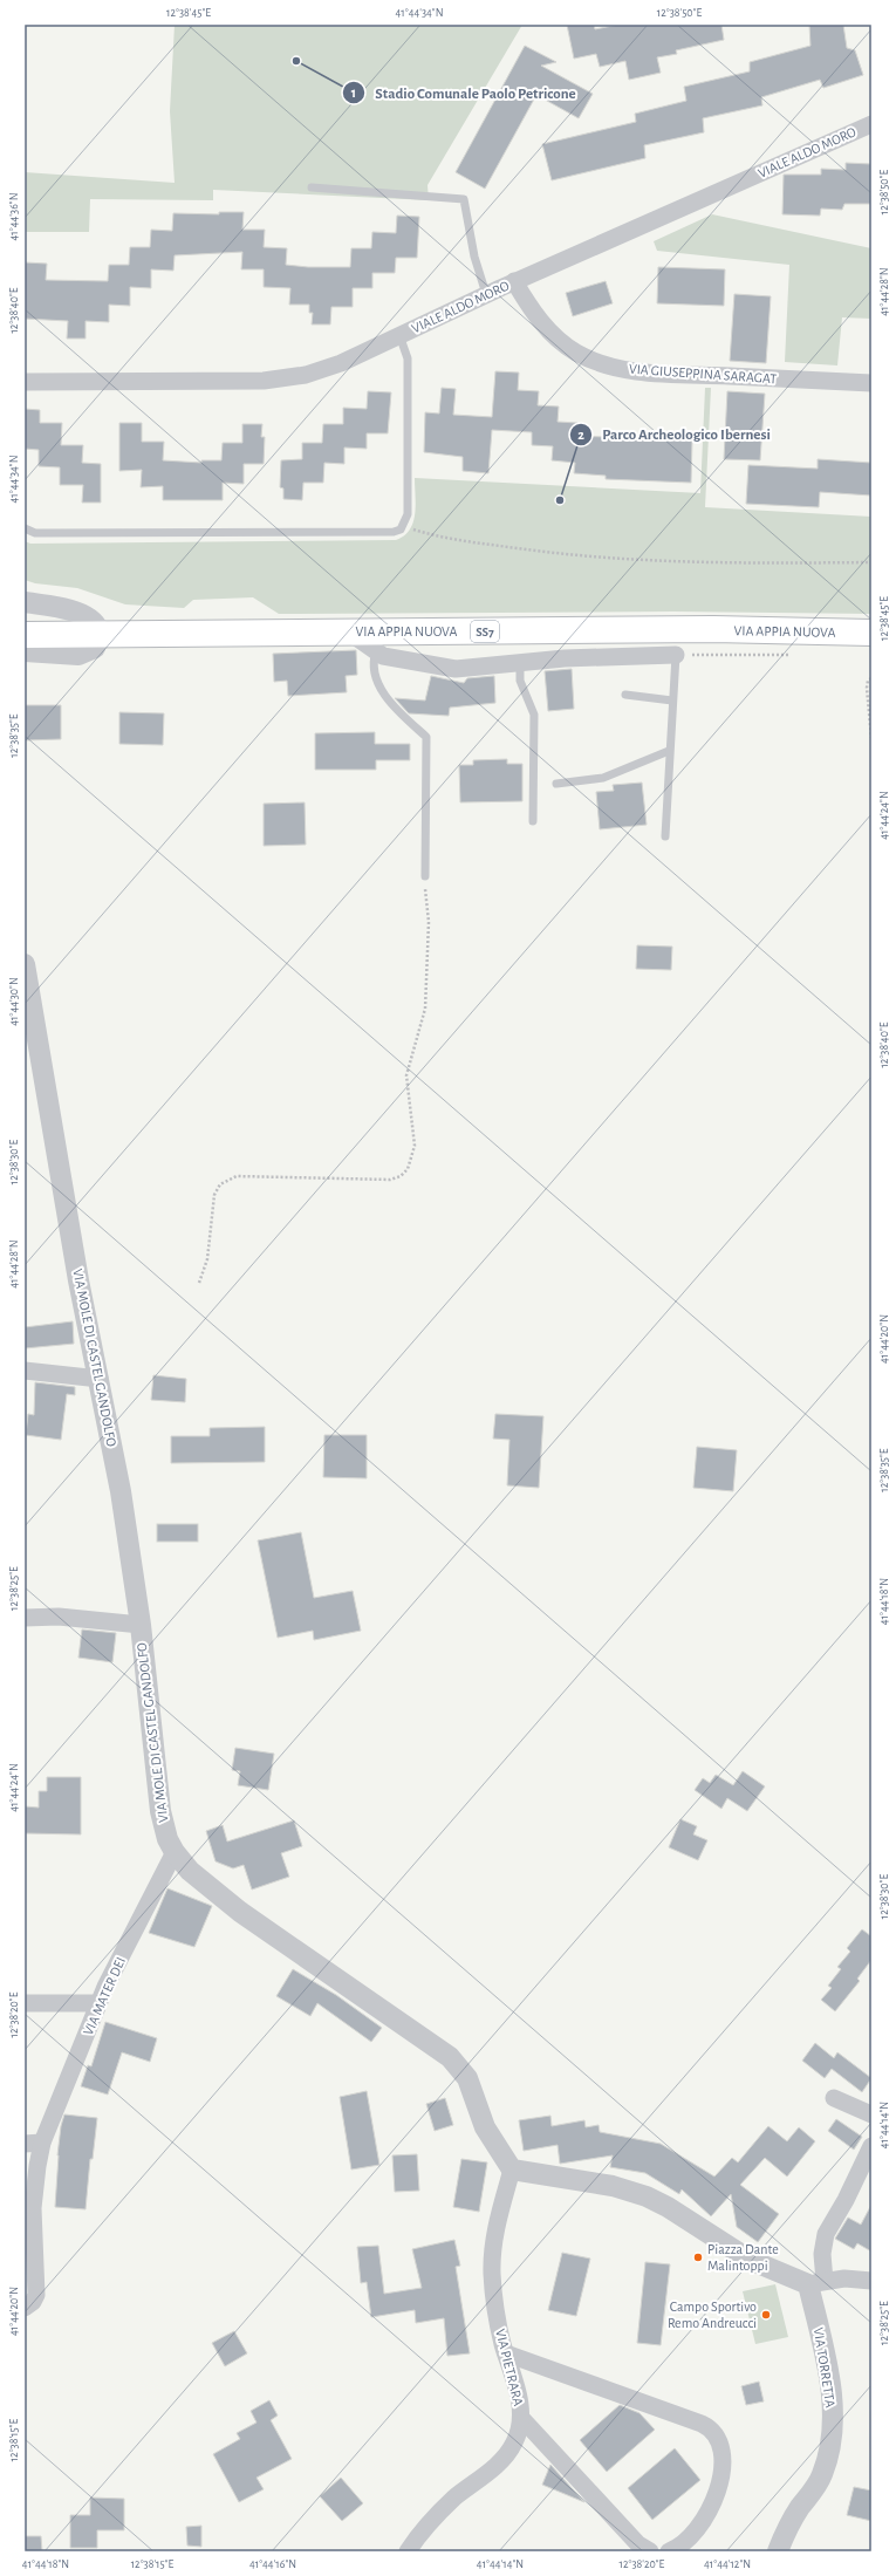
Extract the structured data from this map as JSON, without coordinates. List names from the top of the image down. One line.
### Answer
{"streets":{"main road":["VIA APPIA NUOVA","SS7"],"street":["VIALE ALDO MORO","VIA GIUSEPPINA SARAGAT","VIA MOLE DI CASTEL GANDOLFO","VIA MATER DEI","VIA PIETRARA","VIA TORRETTA"]},"crossings":[["VIALE ALDO MORO","VIA GIUSEPPINA SARAGAT"],["VIA MOLE DI CASTEL GANDOLFO","VIA MATER DEI"],["VIA MOLE DI CASTEL GANDOLFO","VIA PIETRARA"]],"places":["Stadio Comunale Paolo Petricone","Parco Archeologico Ibernesi","Piazza Dante Malintoppi","Campo Sportivo Remo Andreucci"],"coordinates":["12°38'45\"E","41°44'34\"N","12°38'50\"E","41°44'36\"N","41°44'28\"N","12°38'40\"E","12°38'35\"E","41°44'24\"N","41°44'30\"N","12°38'30\"E","41°44'20\"N","12°38'25\"E","41°44'18\"N","12°38'20\"E","41°44'14\"N","12°38'15\"E","41°44'16\"N","41°44'12\"N"]}
